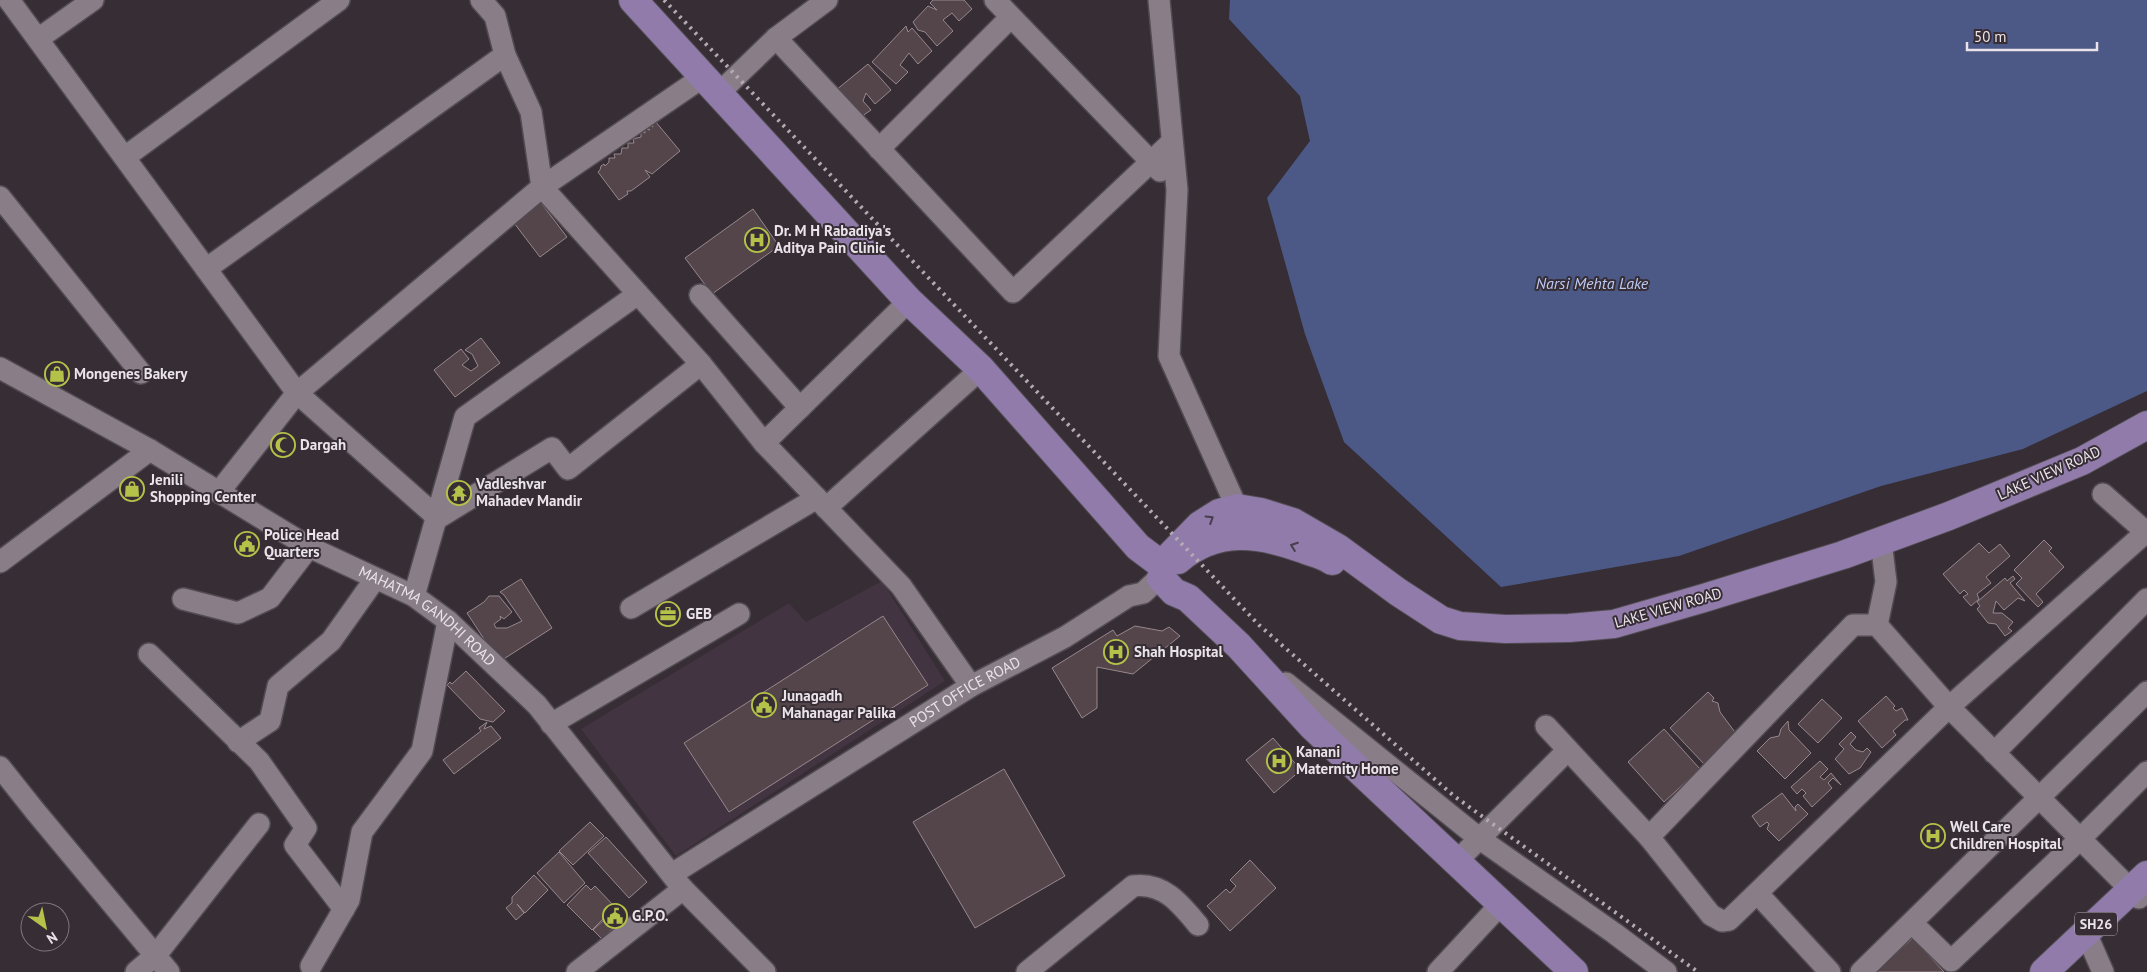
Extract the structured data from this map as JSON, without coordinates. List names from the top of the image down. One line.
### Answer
{"streets":{"main road":["LAKE VIEW ROAD","SH26"],"street":["MAHATMA GANDHI ROAD","POST OFFICE ROAD"]},"crossings":[["LAKE VIEW ROAD","POST OFFICE ROAD"],["MAHATMA GANDHI ROAD","POST OFFICE ROAD"]],"water":["Narsi Mehta Lake"],"places":{"hospital":["Dr. M H Rabadiya's Aditya Pain Clinic","Shah Hospital","Kanani Maternity Home","Well Care Children Hospital"],"shop":["Mongenes Bakery","Jenili Shopping Center"],"mosque":["Dargah"],"temple":["Vadleshvar Mahadev Mandir"],"public building":["Police Head Quarters","Junagadh Mahanagar Palika","G.P.O."],"office":["GEB"]},"scale_bar":"50 m","north":"bottom right"}
